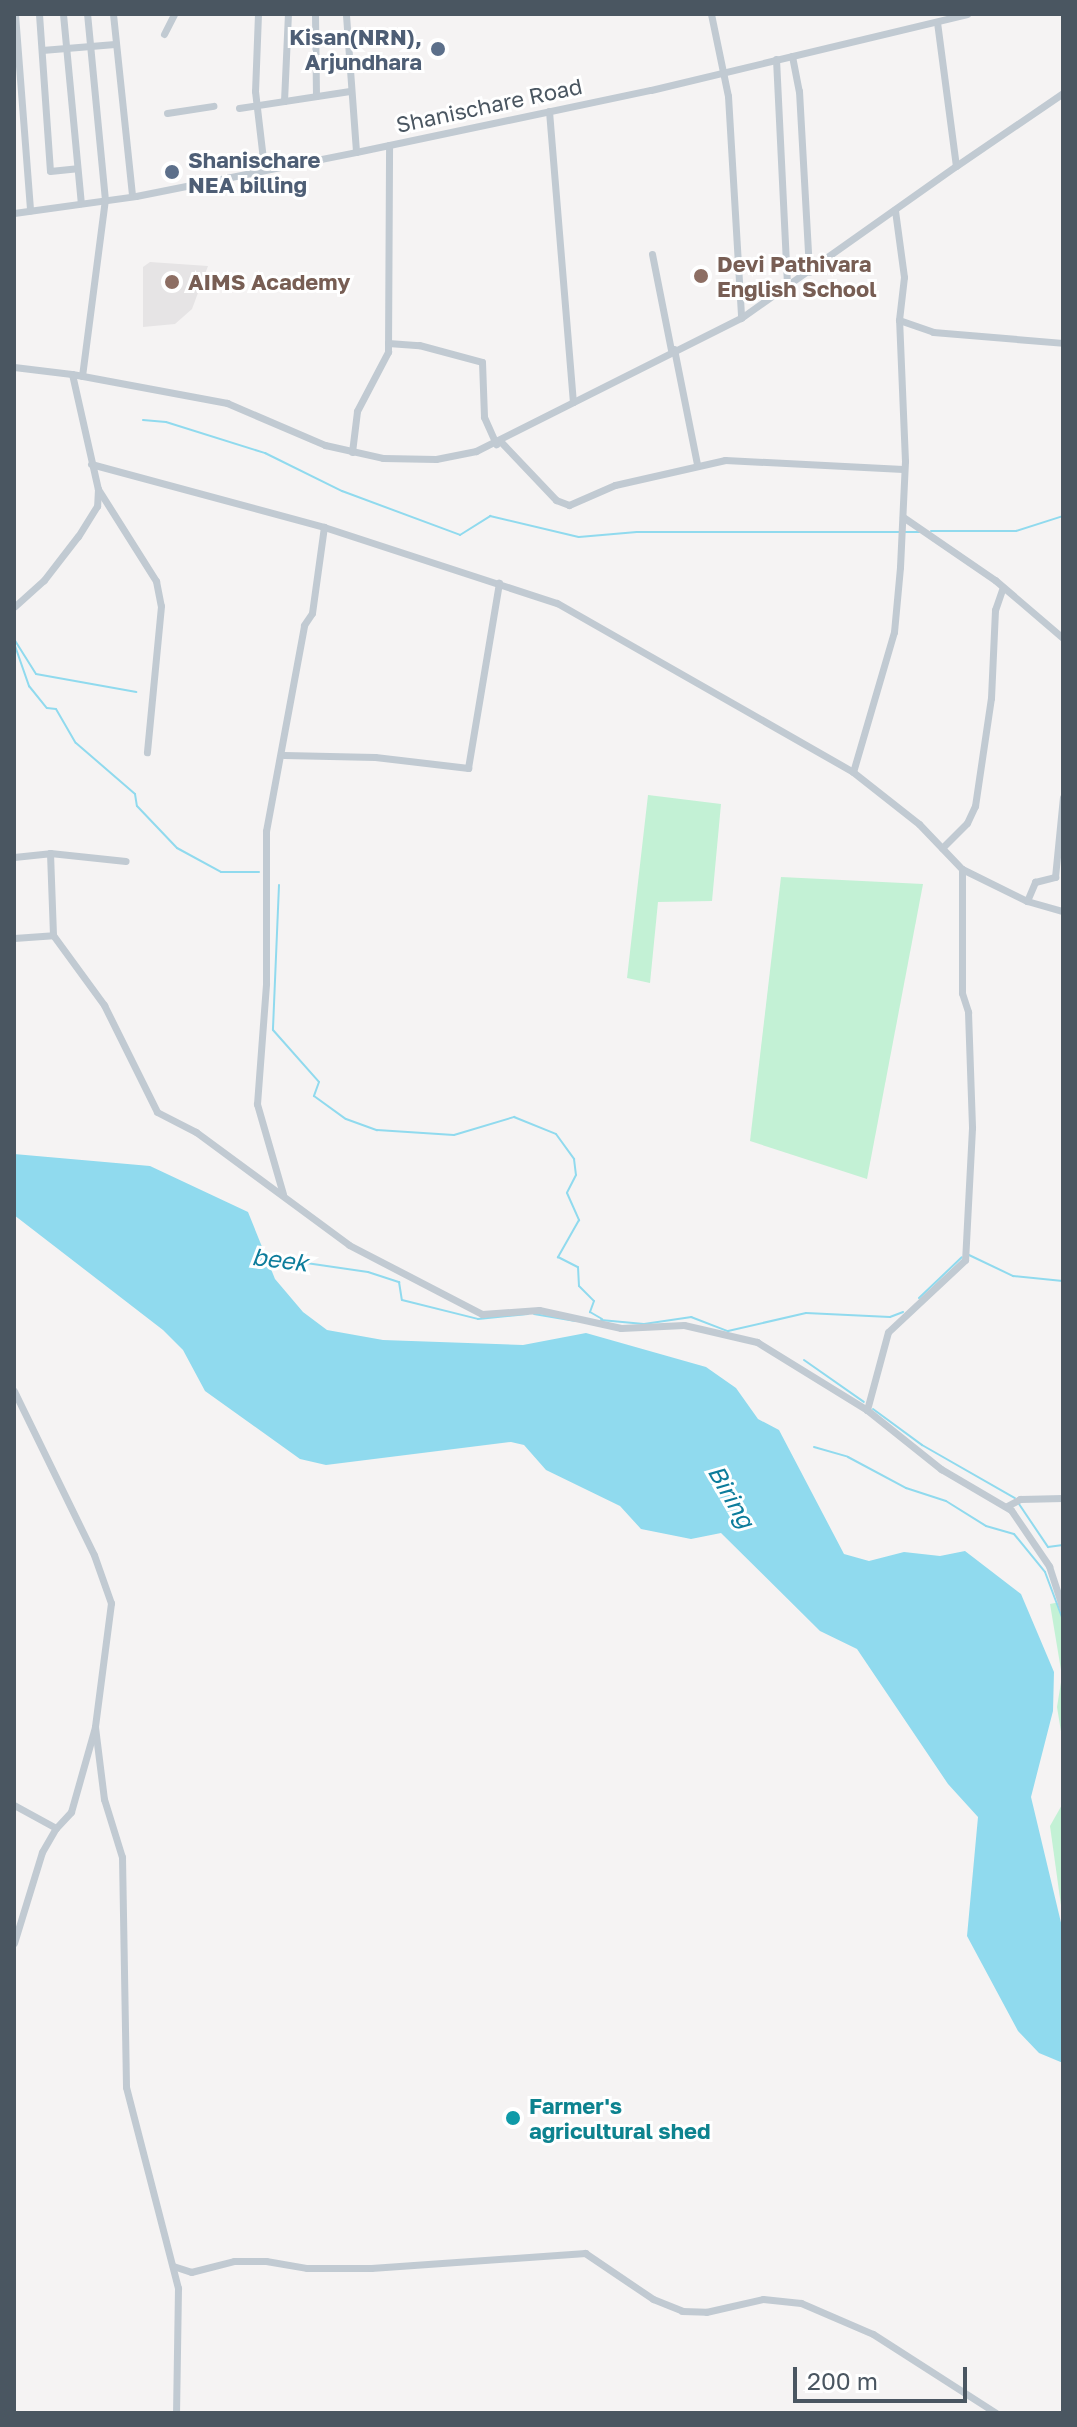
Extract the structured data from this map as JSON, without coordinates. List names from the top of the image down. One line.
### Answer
{"streets":{"street":["Shanischare Road"]},"water":["beek","Biring"],"places":["Kisan(NRN), Arjundhara","Shanischare NEA billing","Devi Pathivara English School","AIMS Academy","Farmer's agricultural shed"],"scale_bar":"200 m"}
